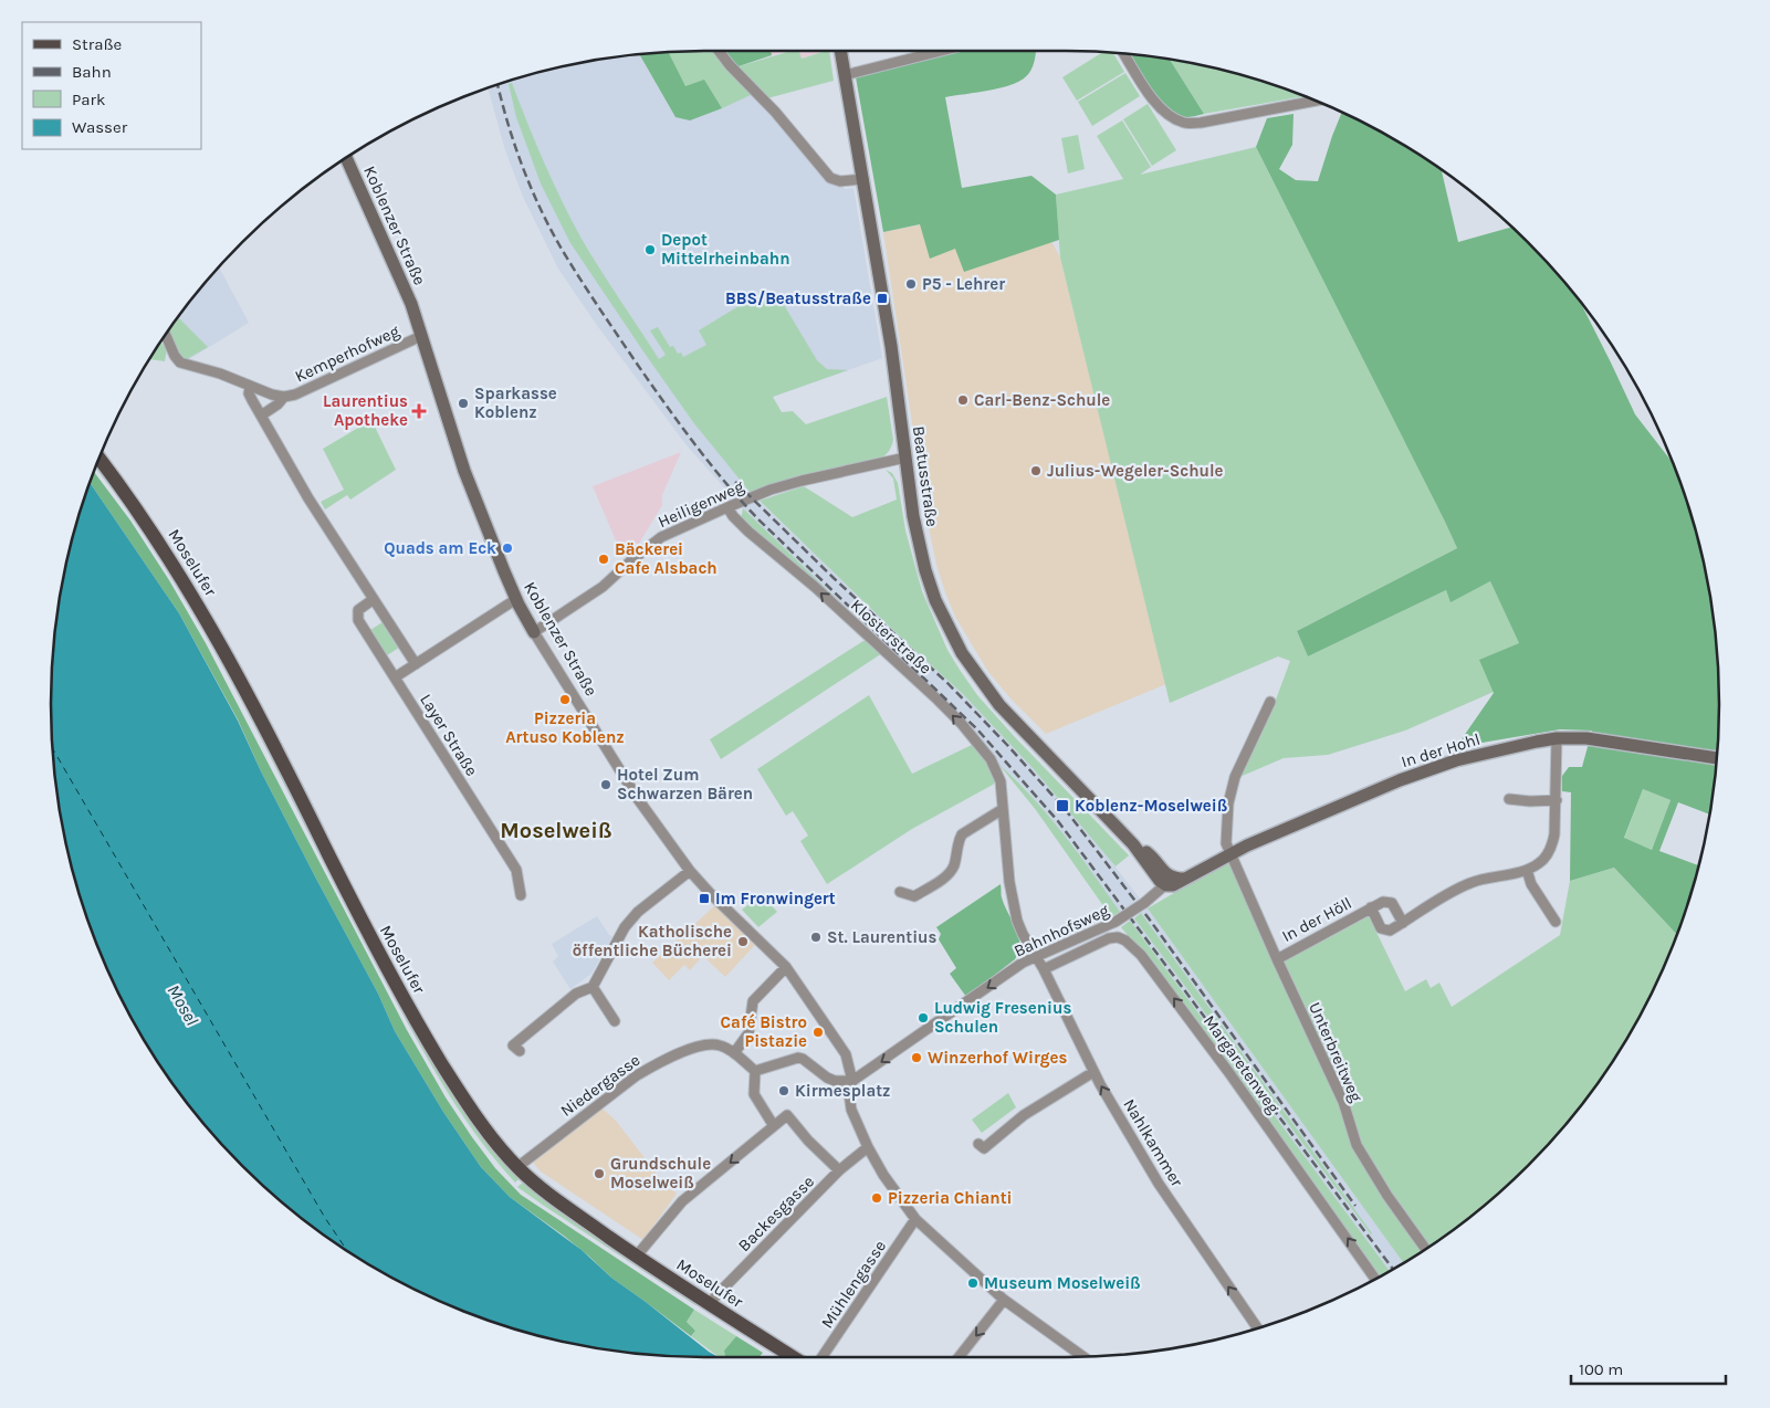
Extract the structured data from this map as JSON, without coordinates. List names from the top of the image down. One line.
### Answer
{"streets":{"main road":["Moselufer"],"street":["Koblenzer Straße","Kemperhofweg","Beatusstraße","Heiligenweg","Klosterstraße","Layer Straße","In der Hohl","In der Höll","Bahnhofsweg","Unterbreitweg","Margaretenweg","Niedergasse","Nahlkammer","Backesgasse","Mühlengasse"]},"crossings":[["Koblenzer Straße","Kemperhofweg"],["Koblenzer Straße","Heiligenweg"],["Koblenzer Straße","Bahnhofsweg"],["Koblenzer Straße","Backesgasse"],["Koblenzer Straße","Mühlengasse"],["Beatusstraße","Heiligenweg"],["Beatusstraße","In der Hohl"],["Beatusstraße","Bahnhofsweg"],["Heiligenweg","Klosterstraße"],["Moselufer","Niedergasse"],["Moselufer","Backesgasse"],["Klosterstraße","Bahnhofsweg"],["Klosterstraße","Nahlkammer"],["In der Hohl","In der Höll"],["In der Hohl","Bahnhofsweg"],["In der Hohl","Unterbreitweg"],["In der Höll","Unterbreitweg"],["Bahnhofsweg","Nahlkammer"],["Margaretenweg","Nahlkammer"]],"one_way":["Klosterstraße","Bahnhofsweg","Margaretenweg","Nahlkammer"],"districts":["Moselweiß"],"water":["Mosel"],"places":{"other":["Depot Mittelrheinbahn","P5 - Lehrer","Carl-Benz-Schule","Sparkasse Koblenz","Julius-Wegeler-Schule","Quads am Eck","Bäckerei Cafe Alsbach","Pizzeria Artuso Koblenz","Hotel Zum Schwarzen Bären","St. Laurentius","Katholische öffentliche Bücherei","Ludwig Fresenius Schulen","Café Bistro Pistazie","Winzerhof Wirges","Kirmesplatz","Grundschule Moselweiß","Pizzeria Chianti","Museum Moselweiß"],"transit":["BBS/Beatusstraße","Koblenz-Moselweiß","Im Fronwingert"],"health":["Laurentius Apotheke"]},"legend":["Straße","Bahn","Park","Wasser"],"scale_bar":"100 m"}
